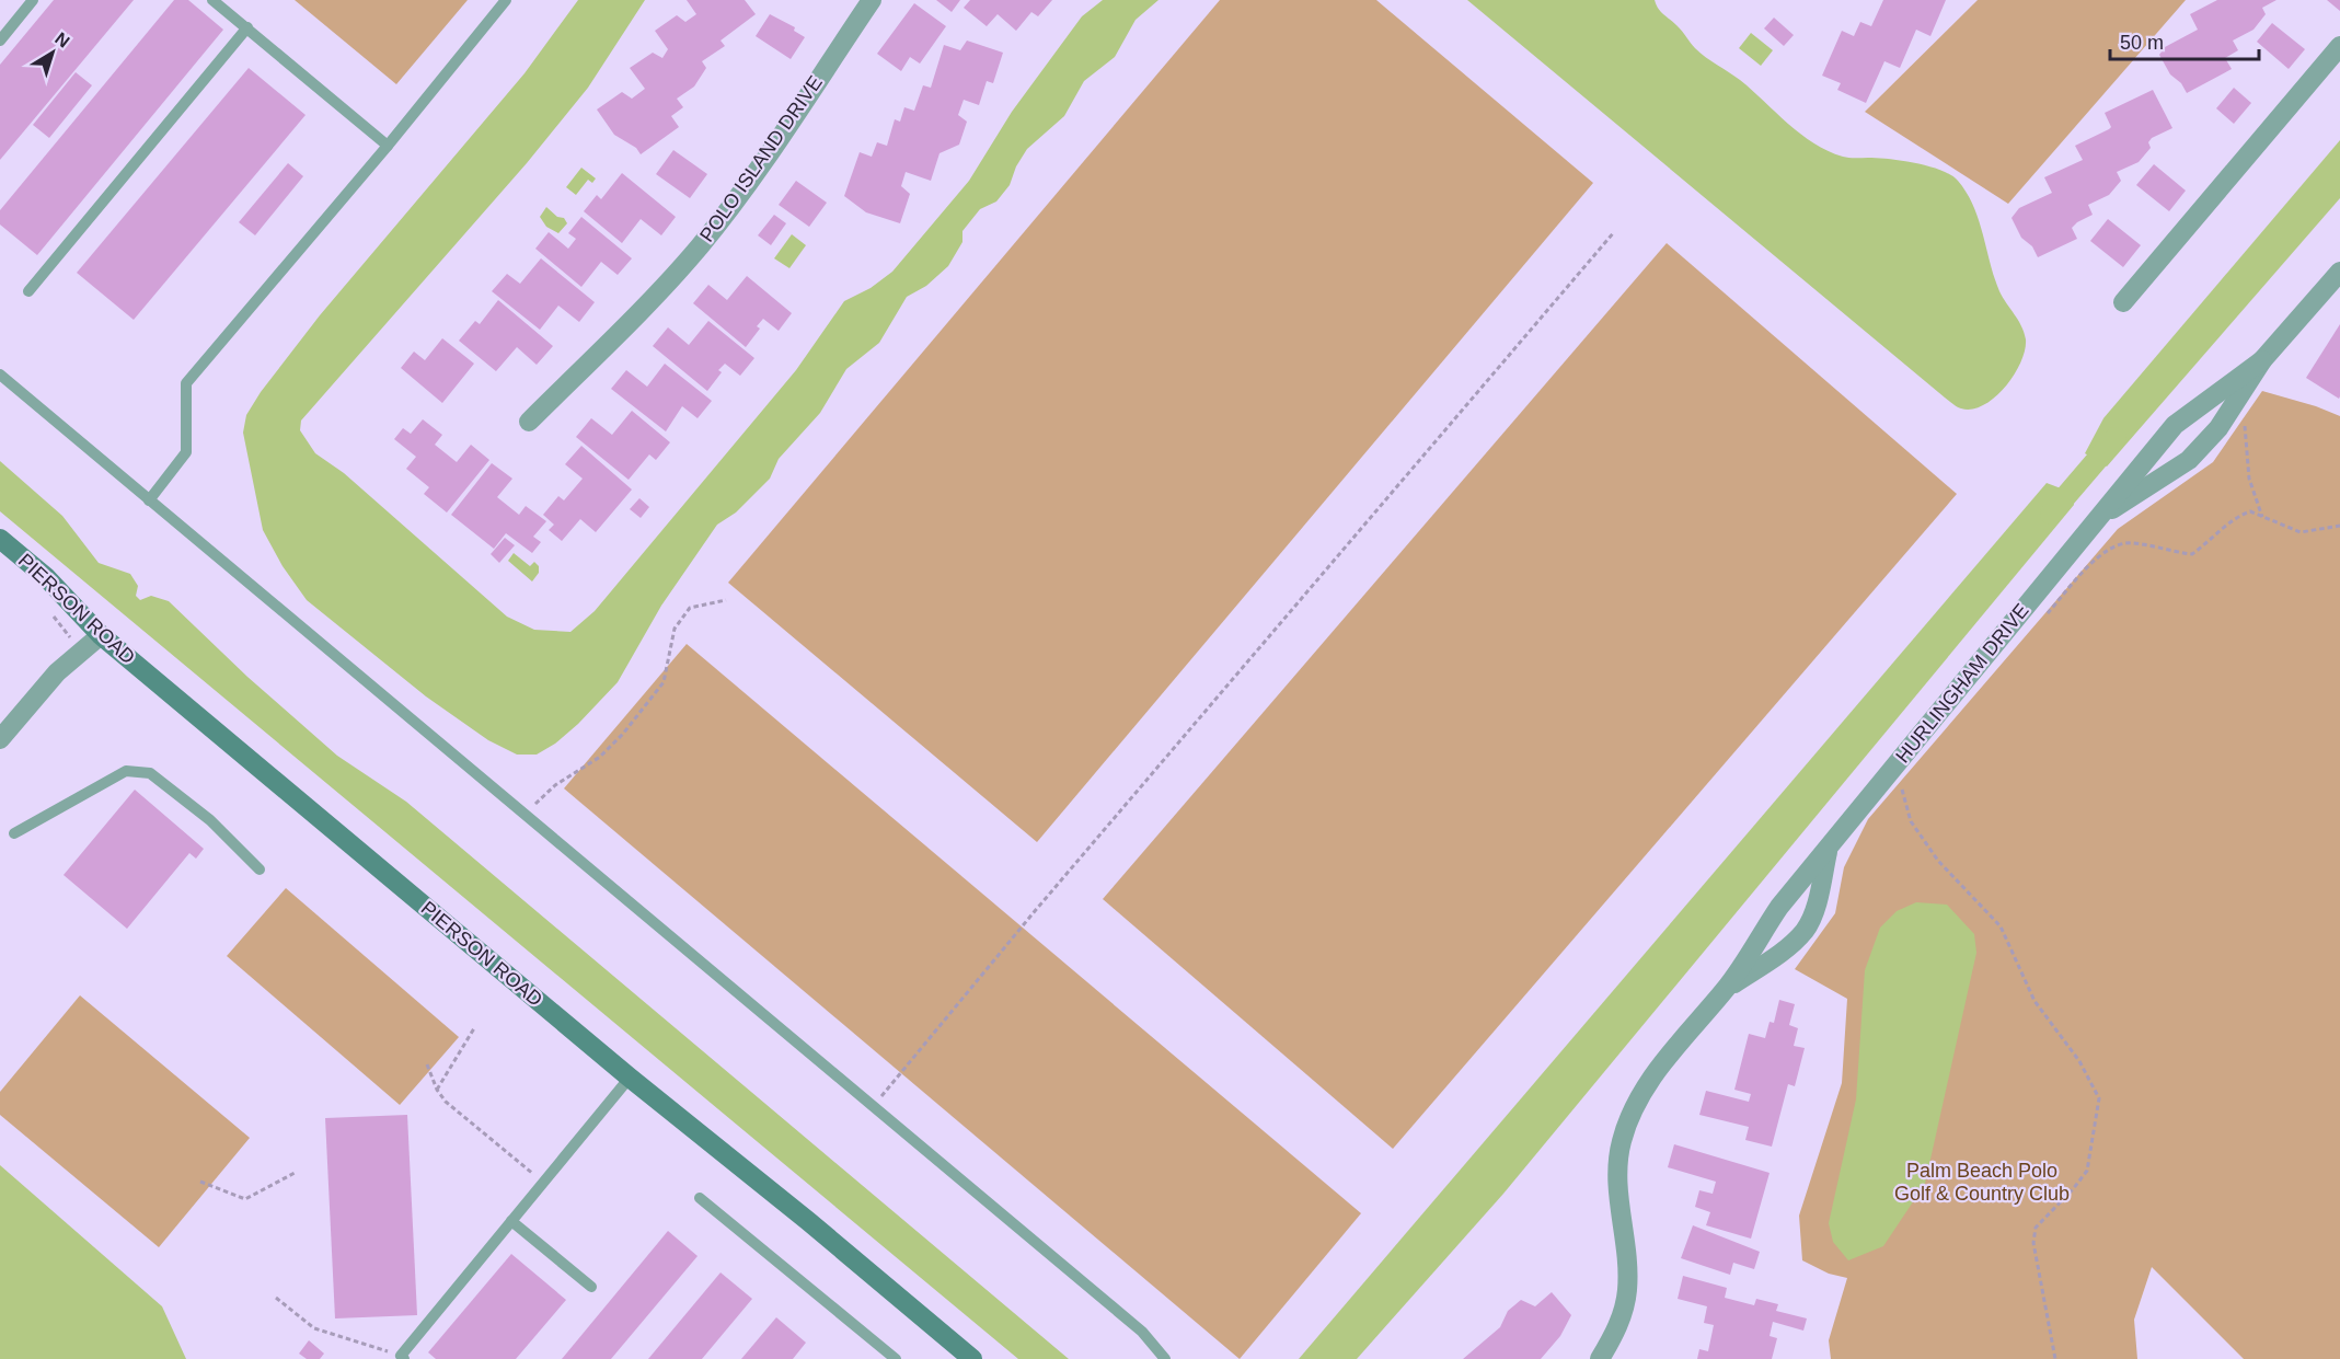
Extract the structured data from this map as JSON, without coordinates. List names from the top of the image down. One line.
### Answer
{"streets":{"street":["POLO ISLAND DRIVE","PIERSON ROAD","HURLINGHAM DRIVE"]},"parks":["Palm Beach Polo Golf & Country Club"],"scale_bar":"50 m","north":"top right"}
